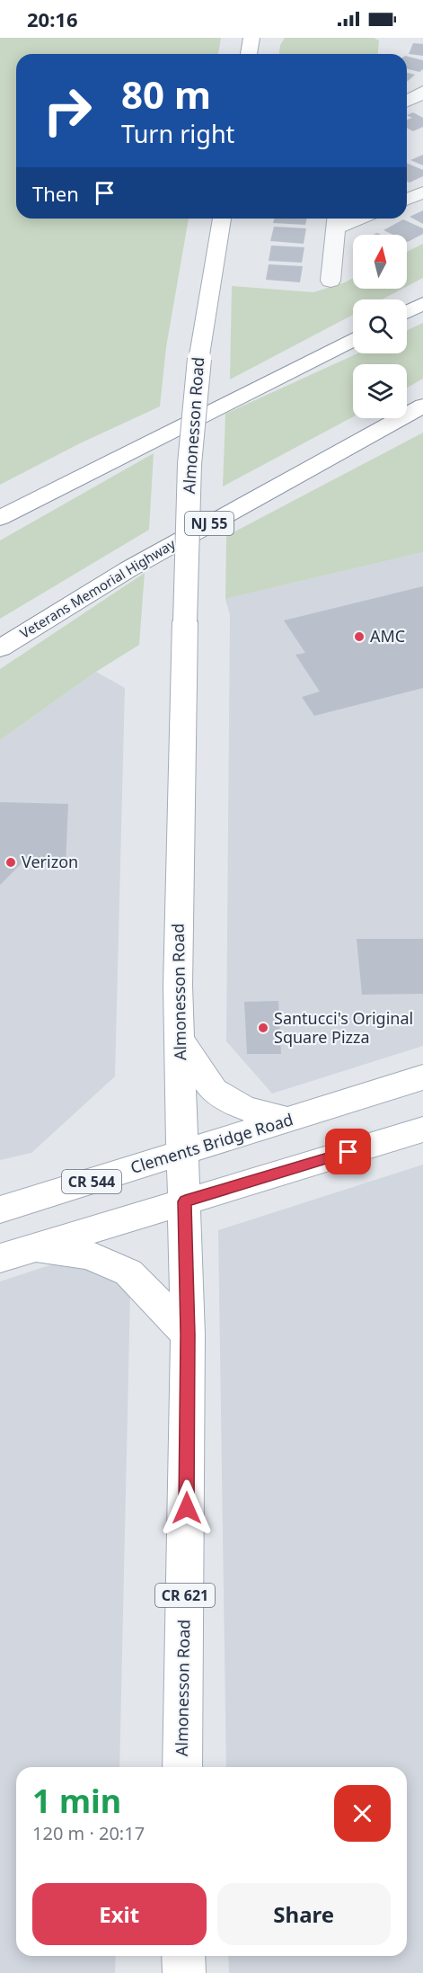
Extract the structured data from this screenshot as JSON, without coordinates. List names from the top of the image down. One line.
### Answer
{"streets":{"main road":["Almonesson Road","NJ 55","Veterans Memorial Highway","Clements Bridge Road","CR 544","CR 621"]},"crossings":[["Almonesson Road","Clements Bridge Road"]],"places":["AMC","Verizon","Santucci's Original Square Pizza"],"north":"top","page":{"status":"20:16","turn":["80 m","Turn right"],"then":"Then","heading":["1 min","120 m · 20:17"],"buttons":["Exit","Share"]}}
